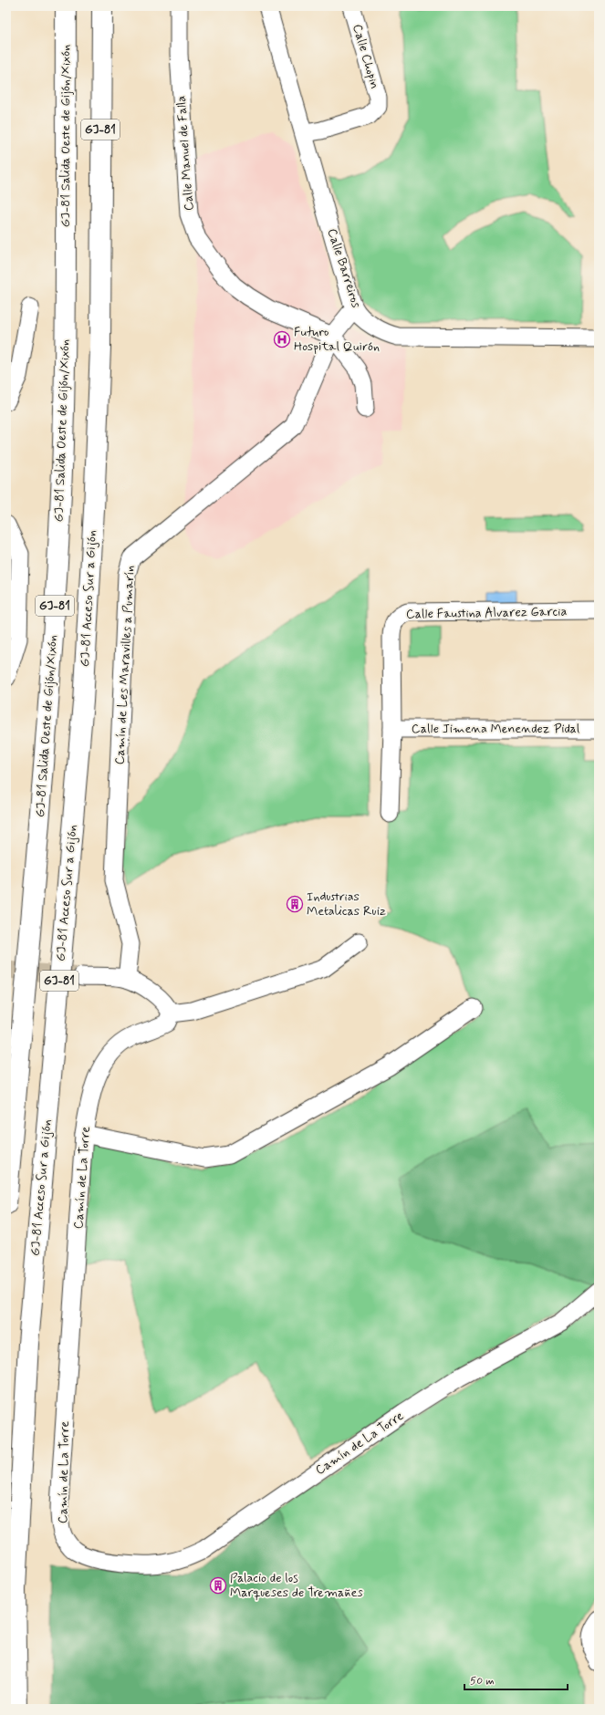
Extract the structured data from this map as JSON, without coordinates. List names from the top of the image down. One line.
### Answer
{"streets":{"highway":["GJ-81","GJ-81 Salida Oeste de Gijón/Xixón","GJ-81 Acceso Sur a Gijón"],"street":["Calle Chopin","Calle Manuel de Falla","Calle Barreiros","Calle Faustina Alvarez Garcia","Camín de Les Maravilles a Pumarín","Calle Jimena Menendez Pidal","Camín de La Torre"]},"crossings":[["Calle Chopin","Calle Barreiros"],["Calle Manuel de Falla","Camín de Les Maravilles a Pumarín"],["Calle Barreiros","Camín de Les Maravilles a Pumarín"],["Calle Faustina Alvarez Garcia","Calle Jimena Menendez Pidal"]],"places":{"hospital":["Futuro Hospital Quirón"],"building":["Industrias Metalicas Ruiz","Palacio de los Marqueses de Tremañes"]},"scale_bar":"50 m"}
